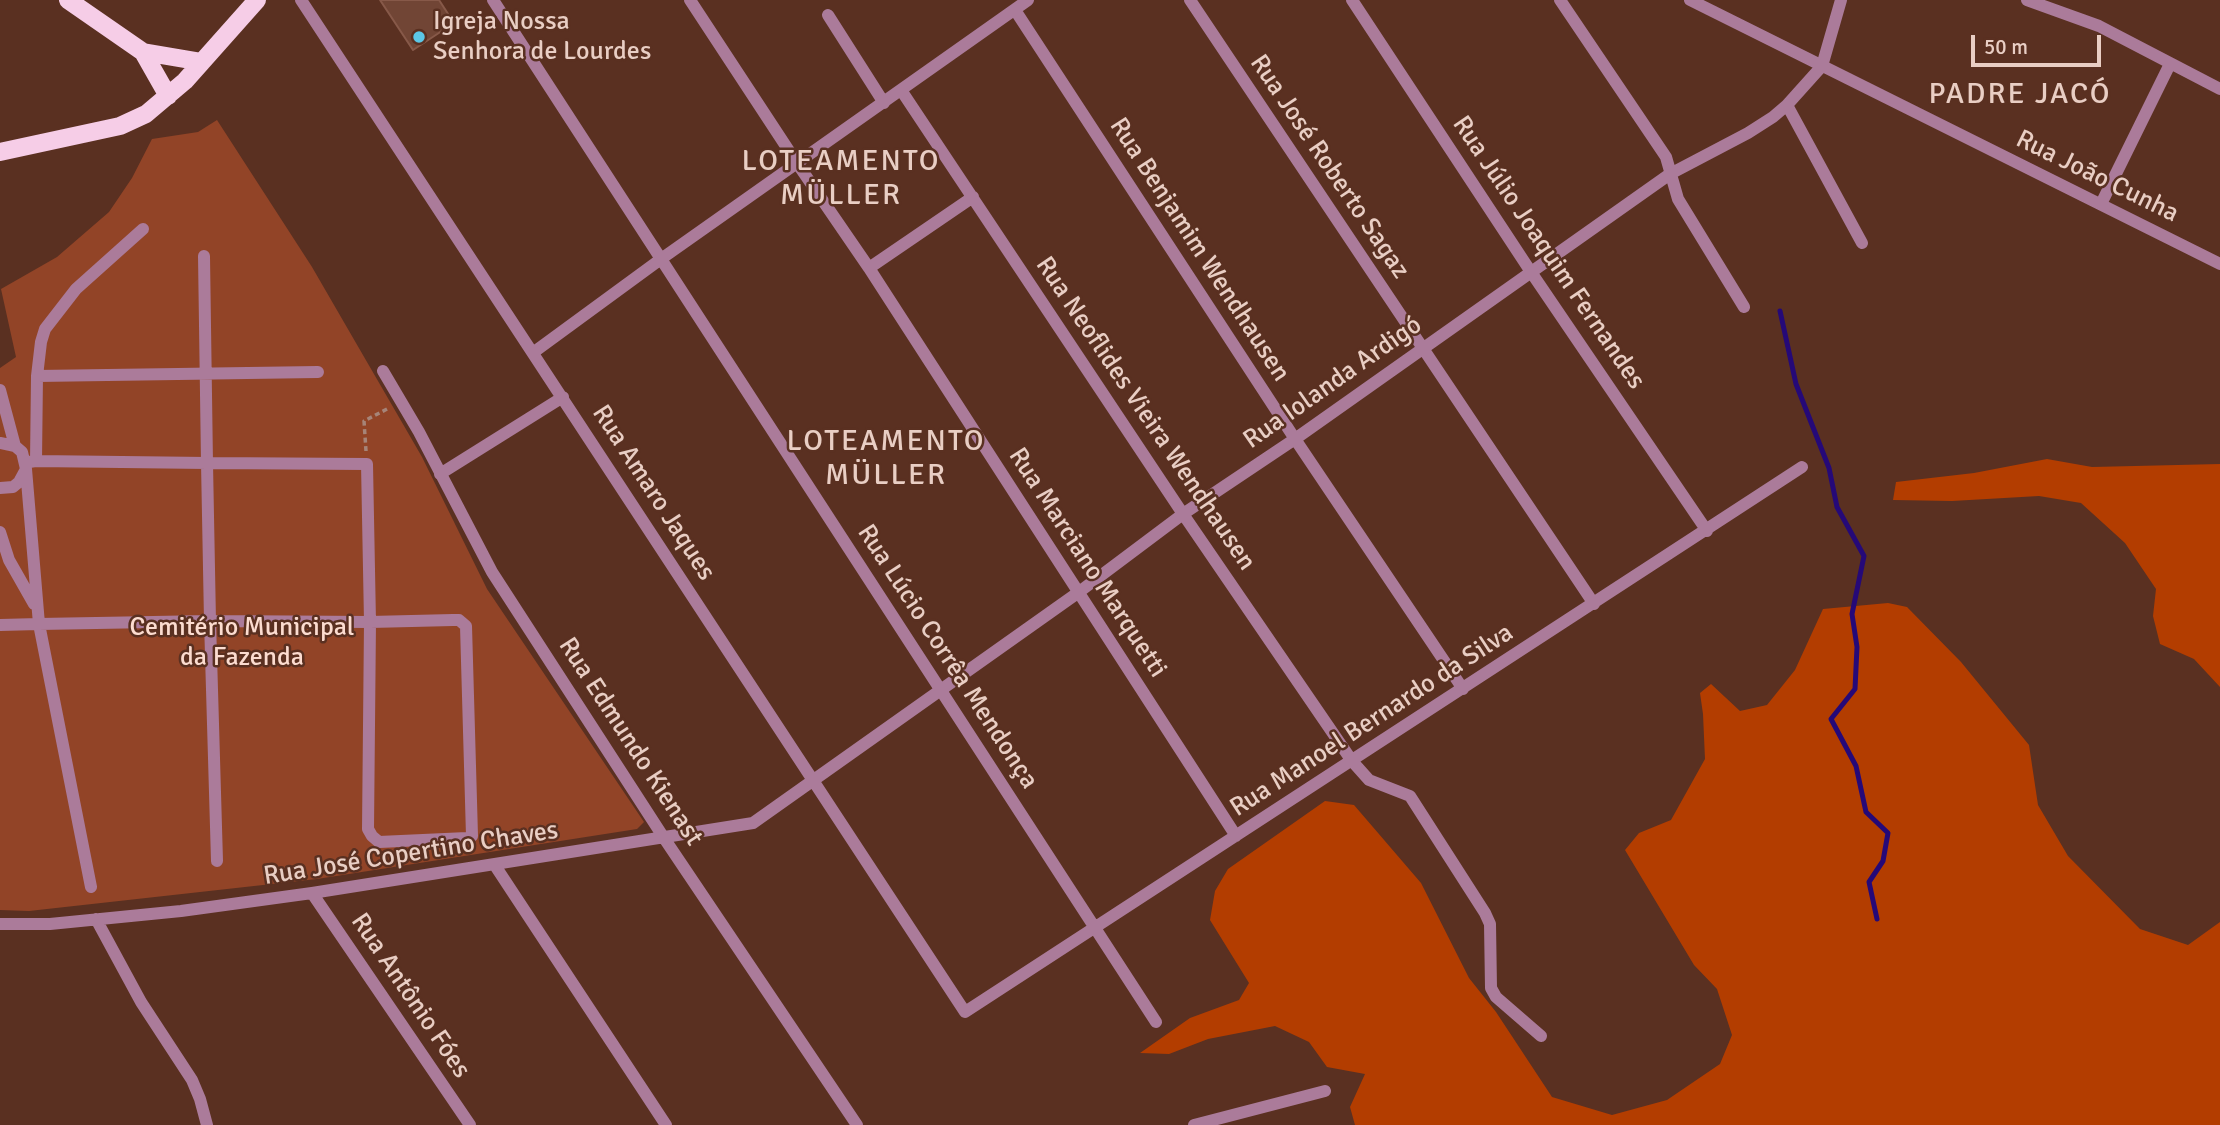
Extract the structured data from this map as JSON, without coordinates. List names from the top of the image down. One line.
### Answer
{"streets":{"street":["Rua José Roberto Sagaz","Rua João Cunha","Rua Benjamim Wendhausen","Rua Júlio Joaquim Fernandes","Rua Iolanda Ardigó","Rua Neoflides Vieira Wendhausen","Rua Amaro Jaques","Rua Marciano Marquetti","Rua Lúcio Corrêa Mendonça","Rua Manoel Bernardo da Silva","Rua Edmundo Kienast","Rua José Copertino Chaves","Rua Antônio Fóes"]},"crossings":[["Rua José Roberto Sagaz","Rua Iolanda Ardigó"],["Rua José Roberto Sagaz","Rua Manoel Bernardo da Silva"],["Rua João Cunha","Rua Iolanda Ardigó"],["Rua Benjamim Wendhausen","Rua Iolanda Ardigó"],["Rua Benjamim Wendhausen","Rua Manoel Bernardo da Silva"],["Rua Júlio Joaquim Fernandes","Rua Iolanda Ardigó"],["Rua Júlio Joaquim Fernandes","Rua Manoel Bernardo da Silva"],["Rua Iolanda Ardigó","Rua Neoflides Vieira Wendhausen"],["Rua Iolanda Ardigó","Rua Amaro Jaques"],["Rua Iolanda Ardigó","Rua Marciano Marquetti"],["Rua Iolanda Ardigó","Rua Lúcio Corrêa Mendonça"],["Rua Iolanda Ardigó","Rua José Copertino Chaves"],["Rua Neoflides Vieira Wendhausen","Rua Manoel Bernardo da Silva"],["Rua Amaro Jaques","Rua Manoel Bernardo da Silva"],["Rua Amaro Jaques","Rua José Copertino Chaves"],["Rua Marciano Marquetti","Rua Manoel Bernardo da Silva"],["Rua Lúcio Corrêa Mendonça","Rua Manoel Bernardo da Silva"],["Rua Edmundo Kienast","Rua José Copertino Chaves"],["Rua José Copertino Chaves","Rua Antônio Fóes"]],"districts":["PADRE JACÓ","LOTEAMENTO MÜLLER","LOTEAMENTO MÜLLER"],"parks":["Cemitério Municipal da Fazenda"],"places":["Igreja Nossa Senhora de Lourdes"],"scale_bar":"50 m"}
